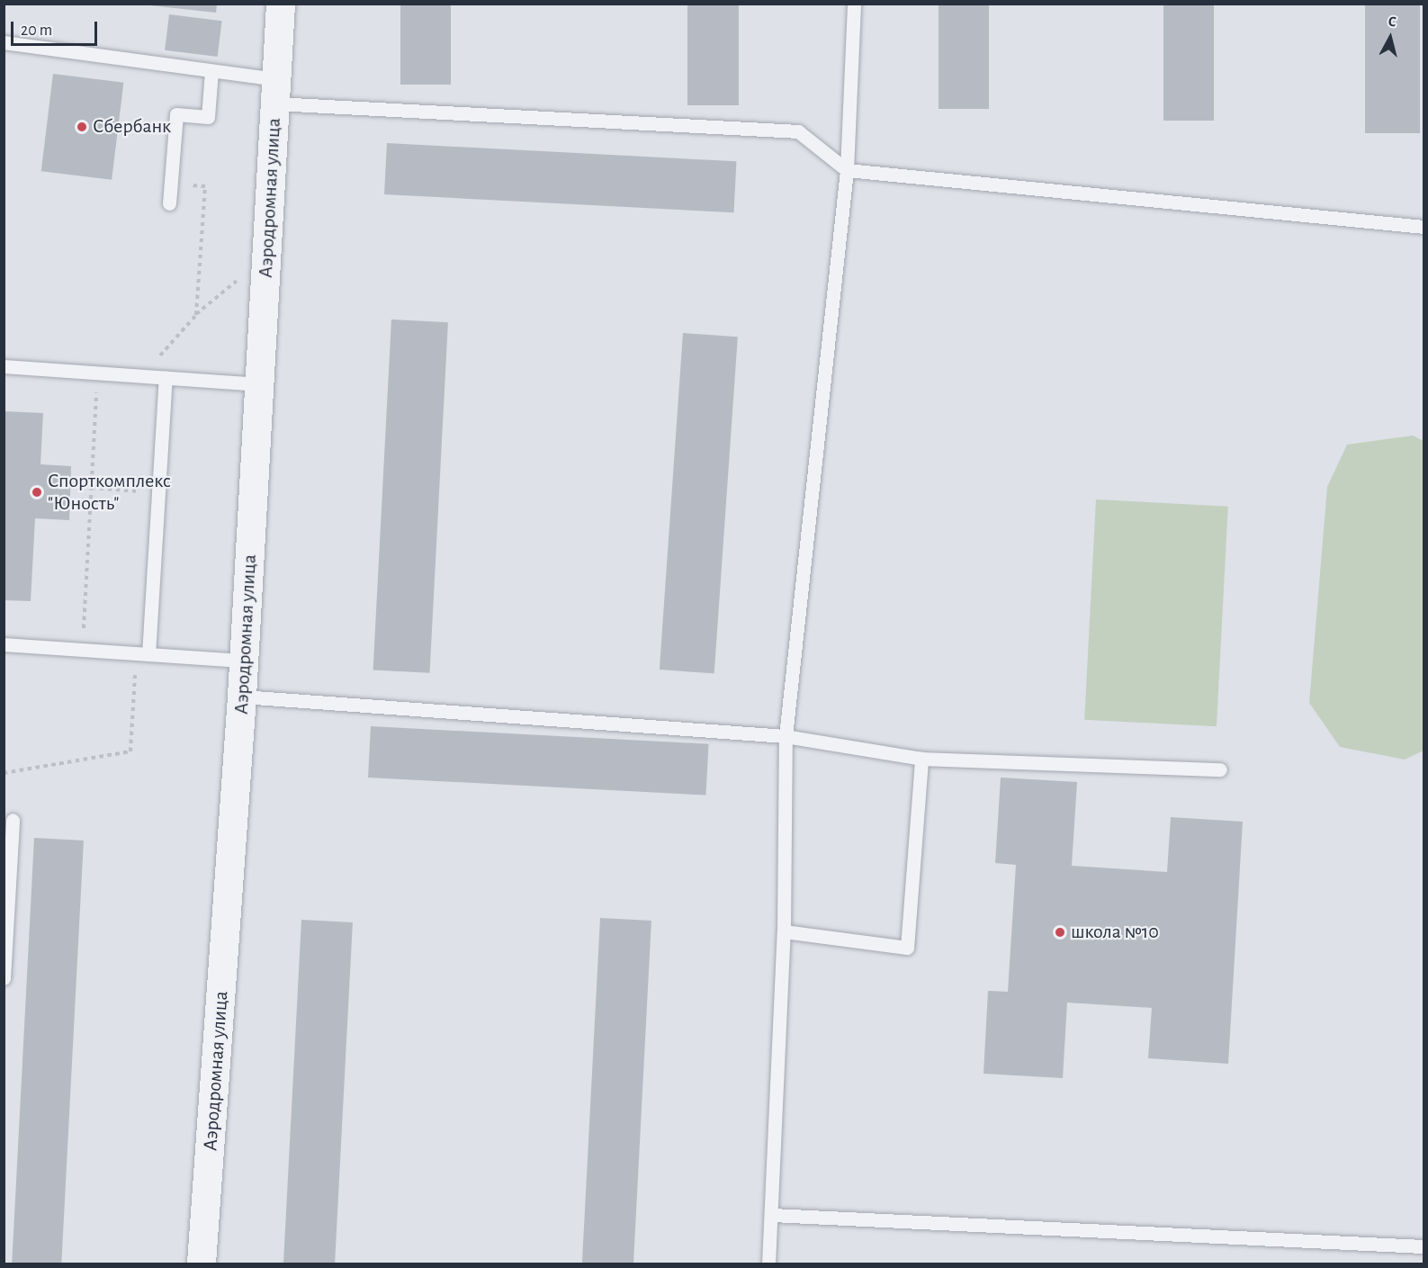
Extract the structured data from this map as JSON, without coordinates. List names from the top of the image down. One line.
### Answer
{"streets":{"street":["Аэродромная улица"]},"places":["Сбербанк","Спорткомплекс \"Юность\"","школа №10"],"scale_bar":"20 m","north":"top"}
